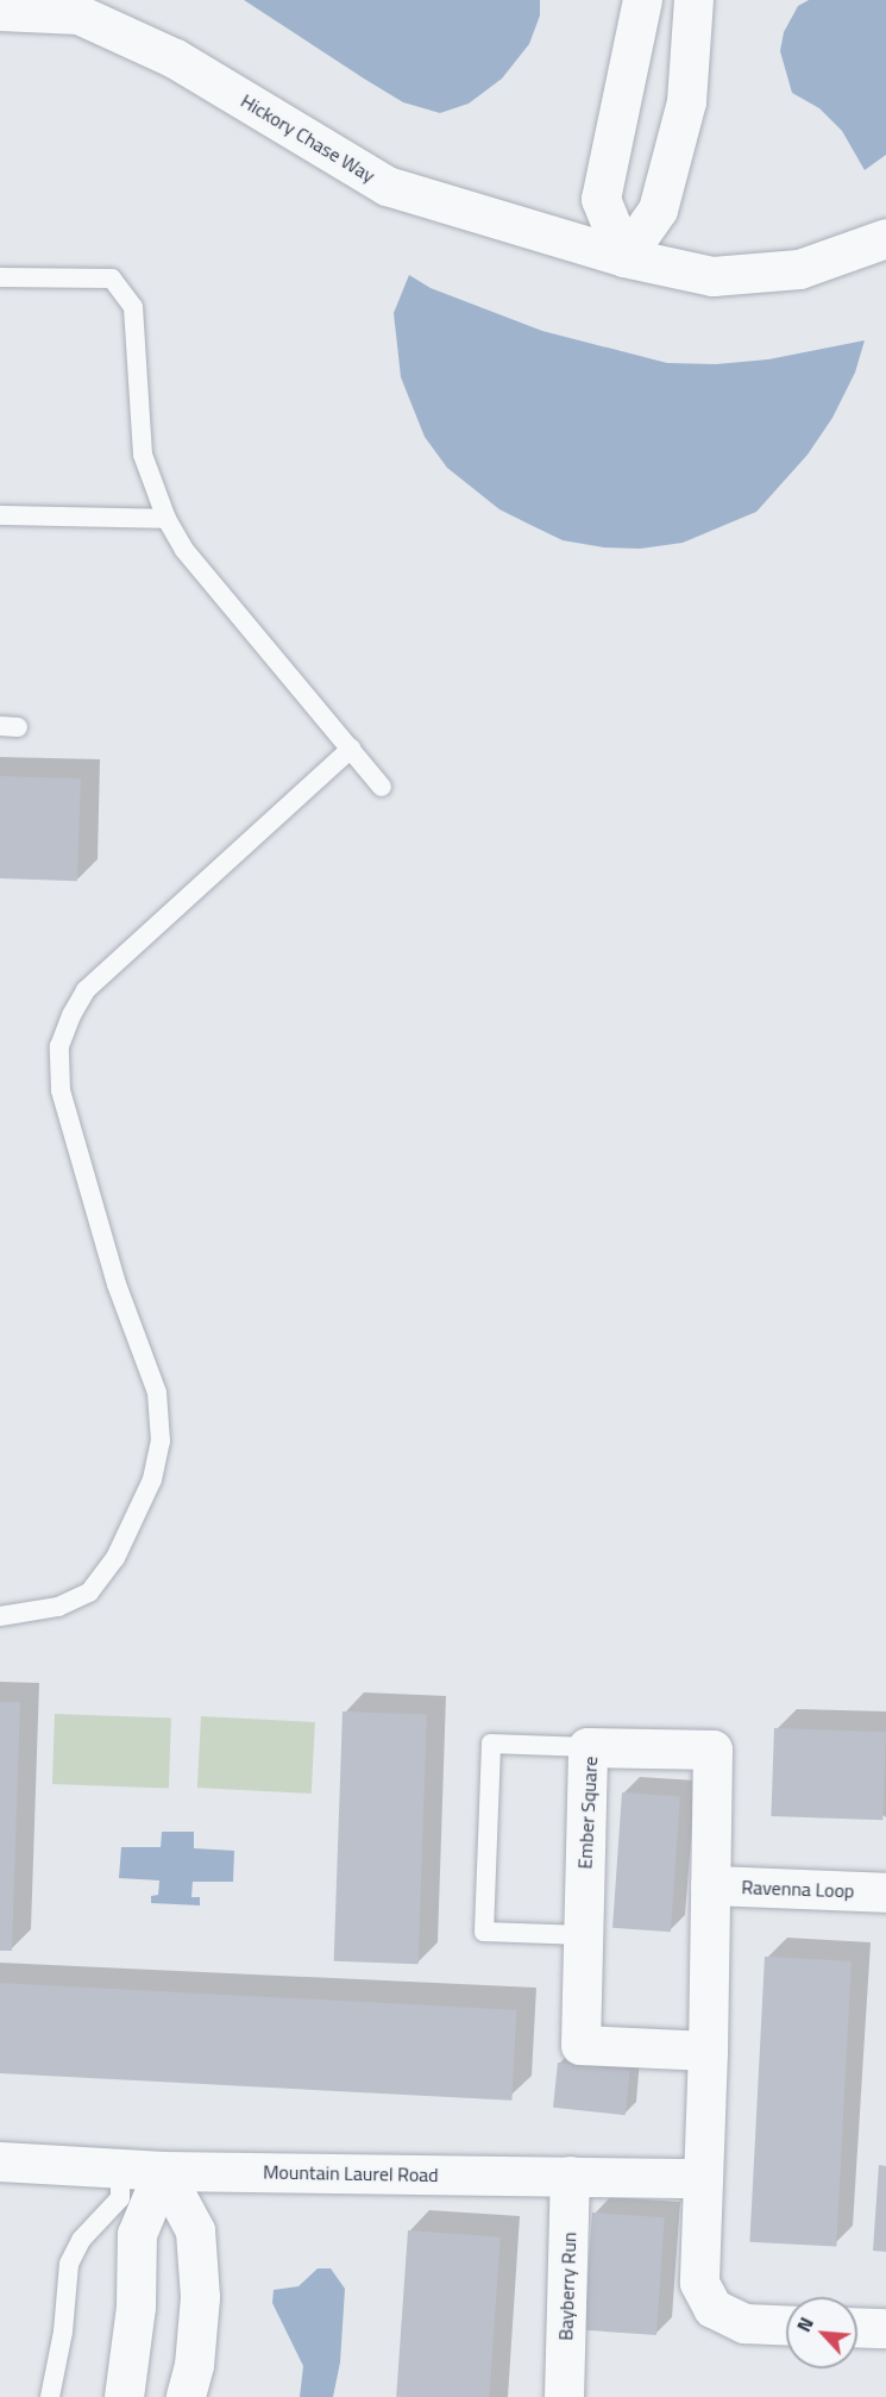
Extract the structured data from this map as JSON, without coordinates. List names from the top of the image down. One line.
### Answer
{"streets":{"street":["Hickory Chase Way","Ember Square","Ravenna Loop","Mountain Laurel Road","Bayberry Run"]},"crossings":[["Ember Square","Ravenna Loop"],["Ember Square","Mountain Laurel Road"],["Mountain Laurel Road","Bayberry Run"]],"north":"top left"}
